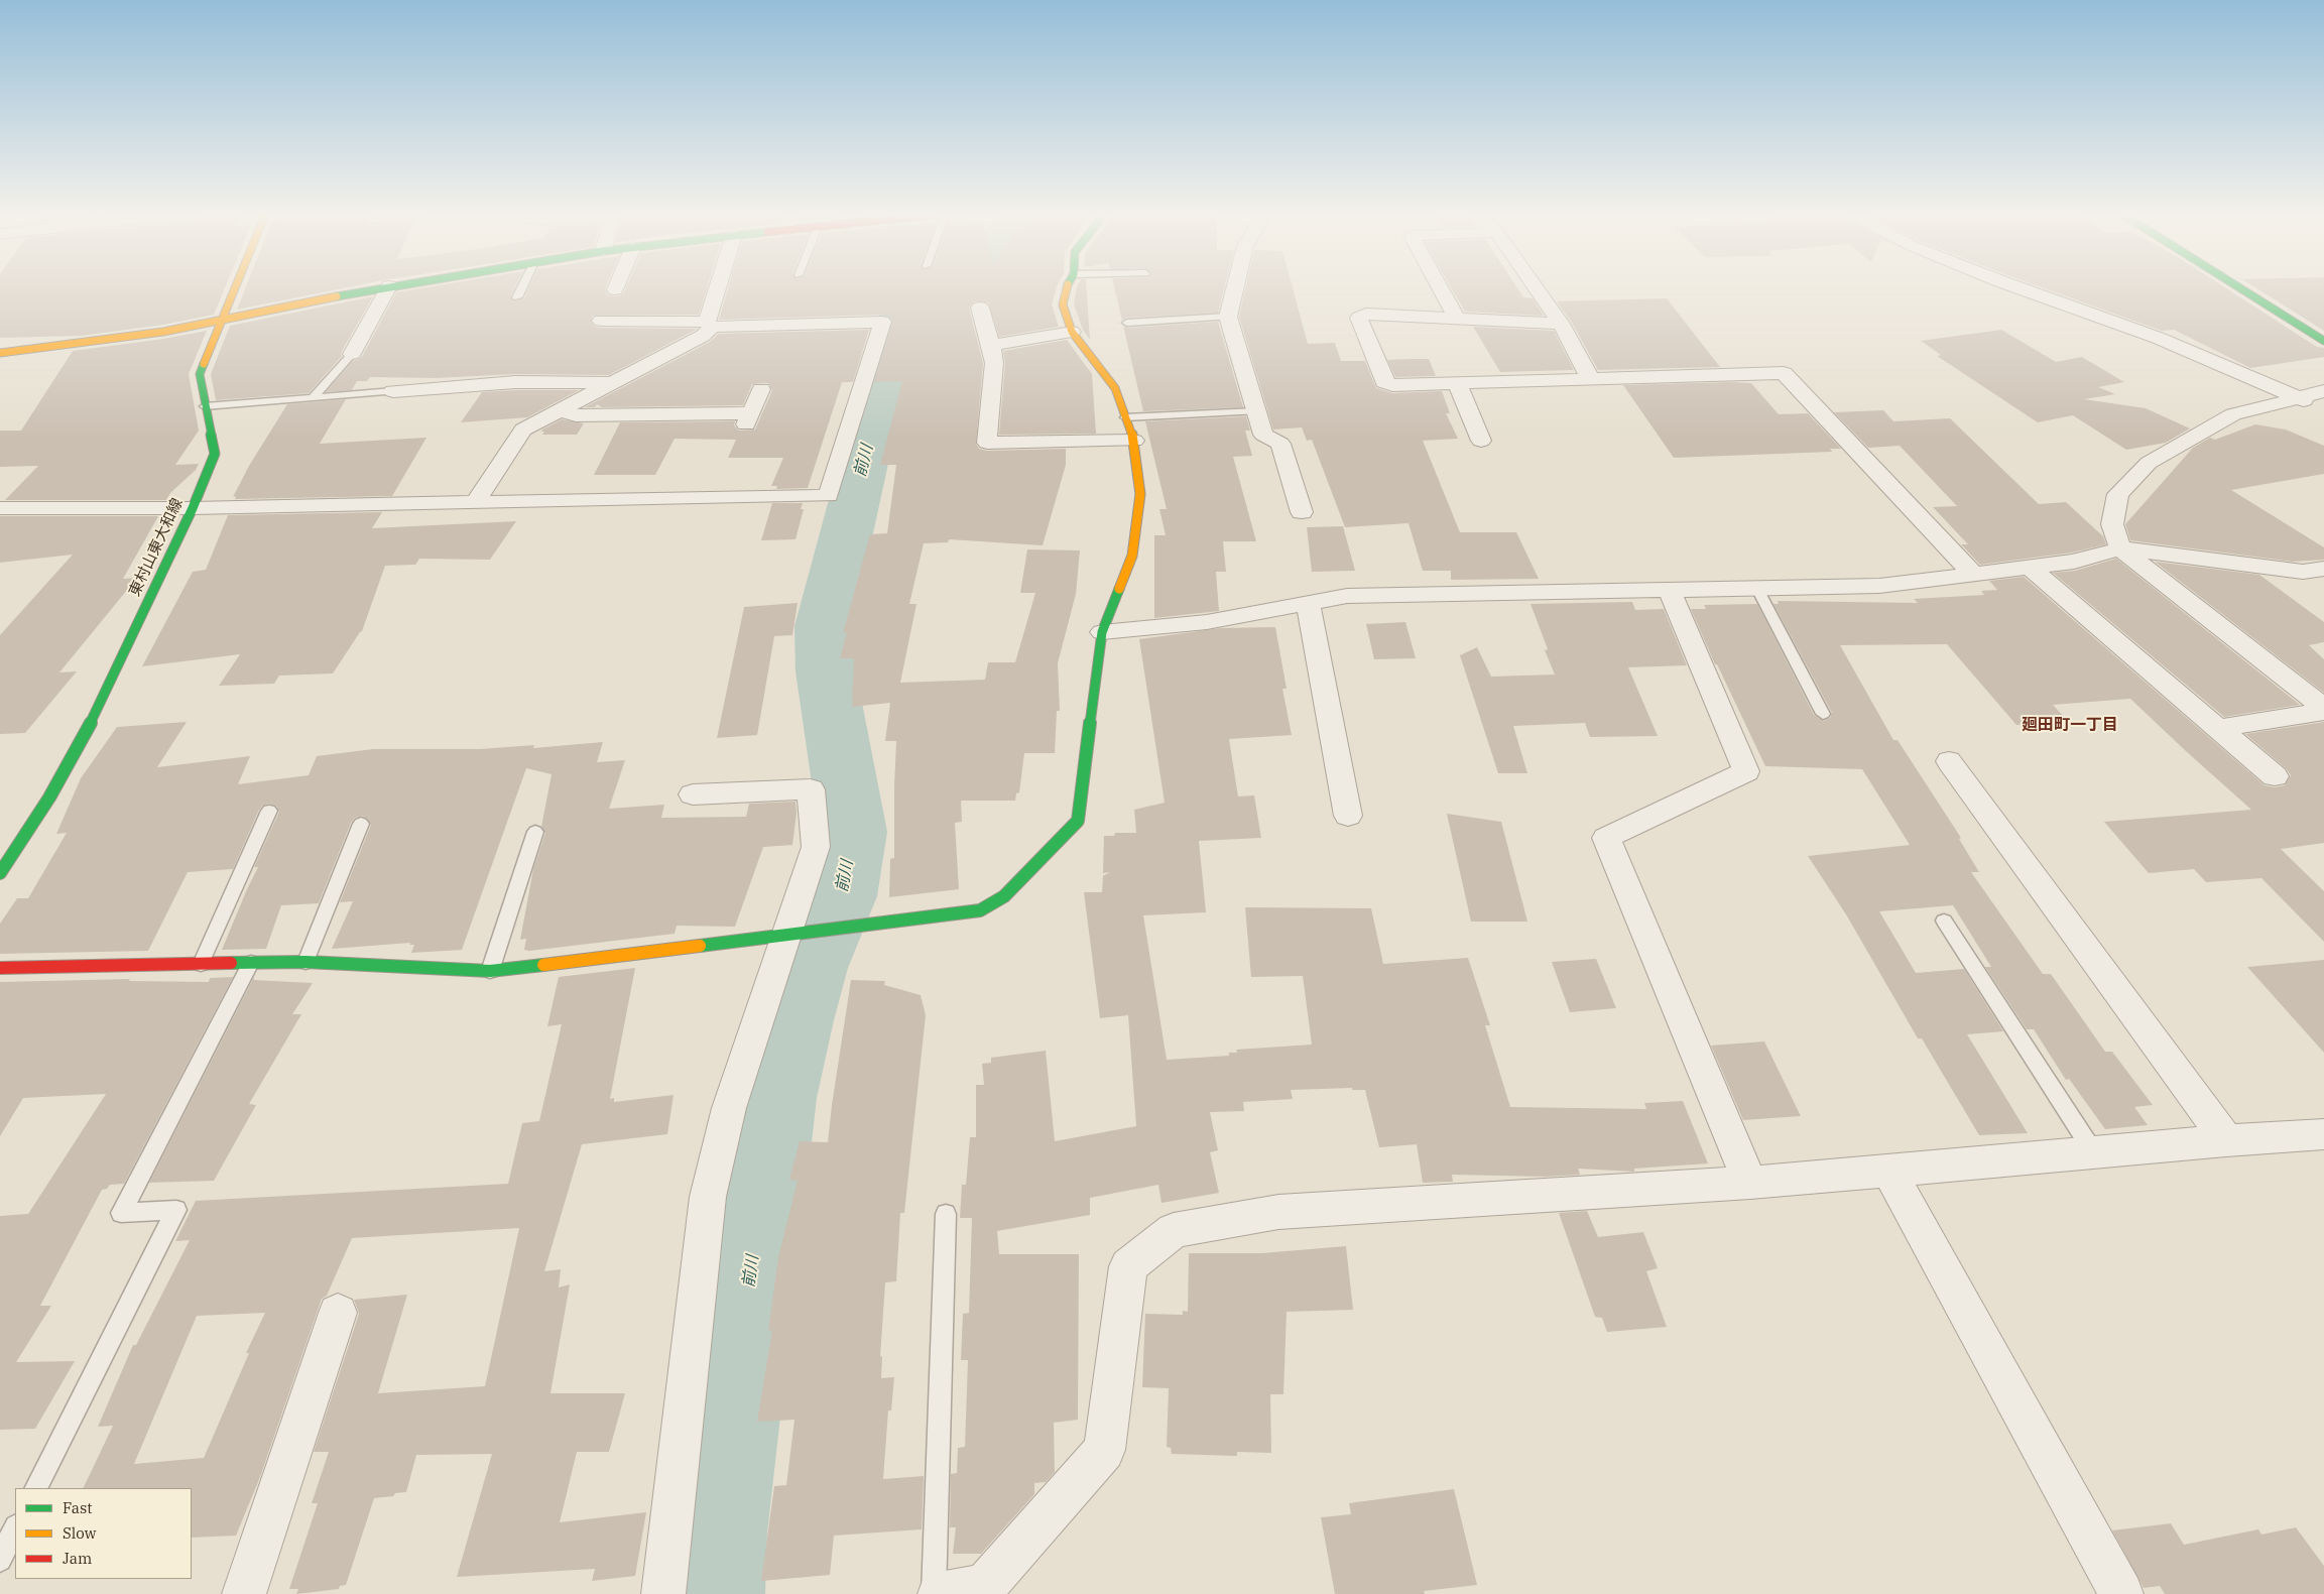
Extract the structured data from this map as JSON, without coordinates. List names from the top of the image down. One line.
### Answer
{"streets":{"street":["東村山東大和線"]},"districts":["廻田町一丁目"],"water":["前川"],"legend":["Fast","Slow","Jam"]}
